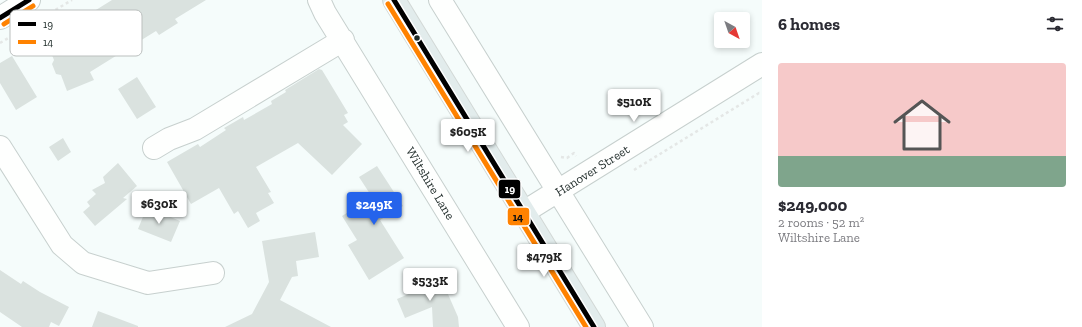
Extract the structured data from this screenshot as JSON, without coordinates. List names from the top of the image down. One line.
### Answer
{"streets":{"street":["Hanover Street","Wiltshire Lane"]},"lines":["transit line 19","transit line 14"],"legend":["19","14"],"north":"bottom right","page":{"heading":"6 homes","list":[{"name":"$249,000","note":"2 rooms · 52 m² · Wiltshire Lane"}],"price":["$510K","$605K","$630K","$249K","$479K","$533K"]}}
